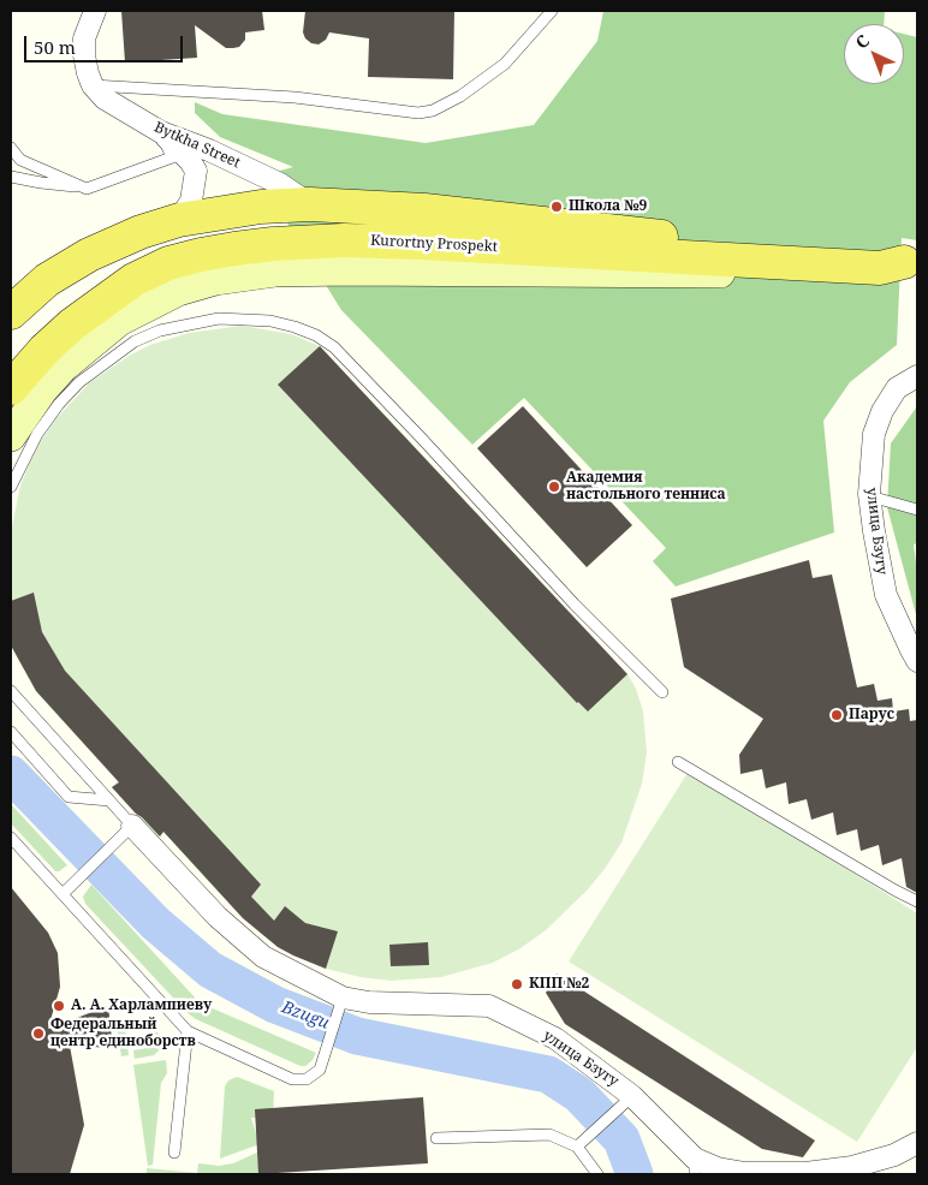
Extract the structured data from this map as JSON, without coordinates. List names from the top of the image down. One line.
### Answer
{"streets":{"main road":["Kurortny Prospekt"],"street":["Bytkha Street","улица Бзугу"]},"crossings":[["Bytkha Street","Kurortny Prospekt"]],"water":["Bzugu"],"places":["Школа №9","Академия настольного тенниса","Парус","КПП №2","А. А. Харлампиеву","Федеральный центр единоборств"],"scale_bar":"50 m","north":"top left"}
